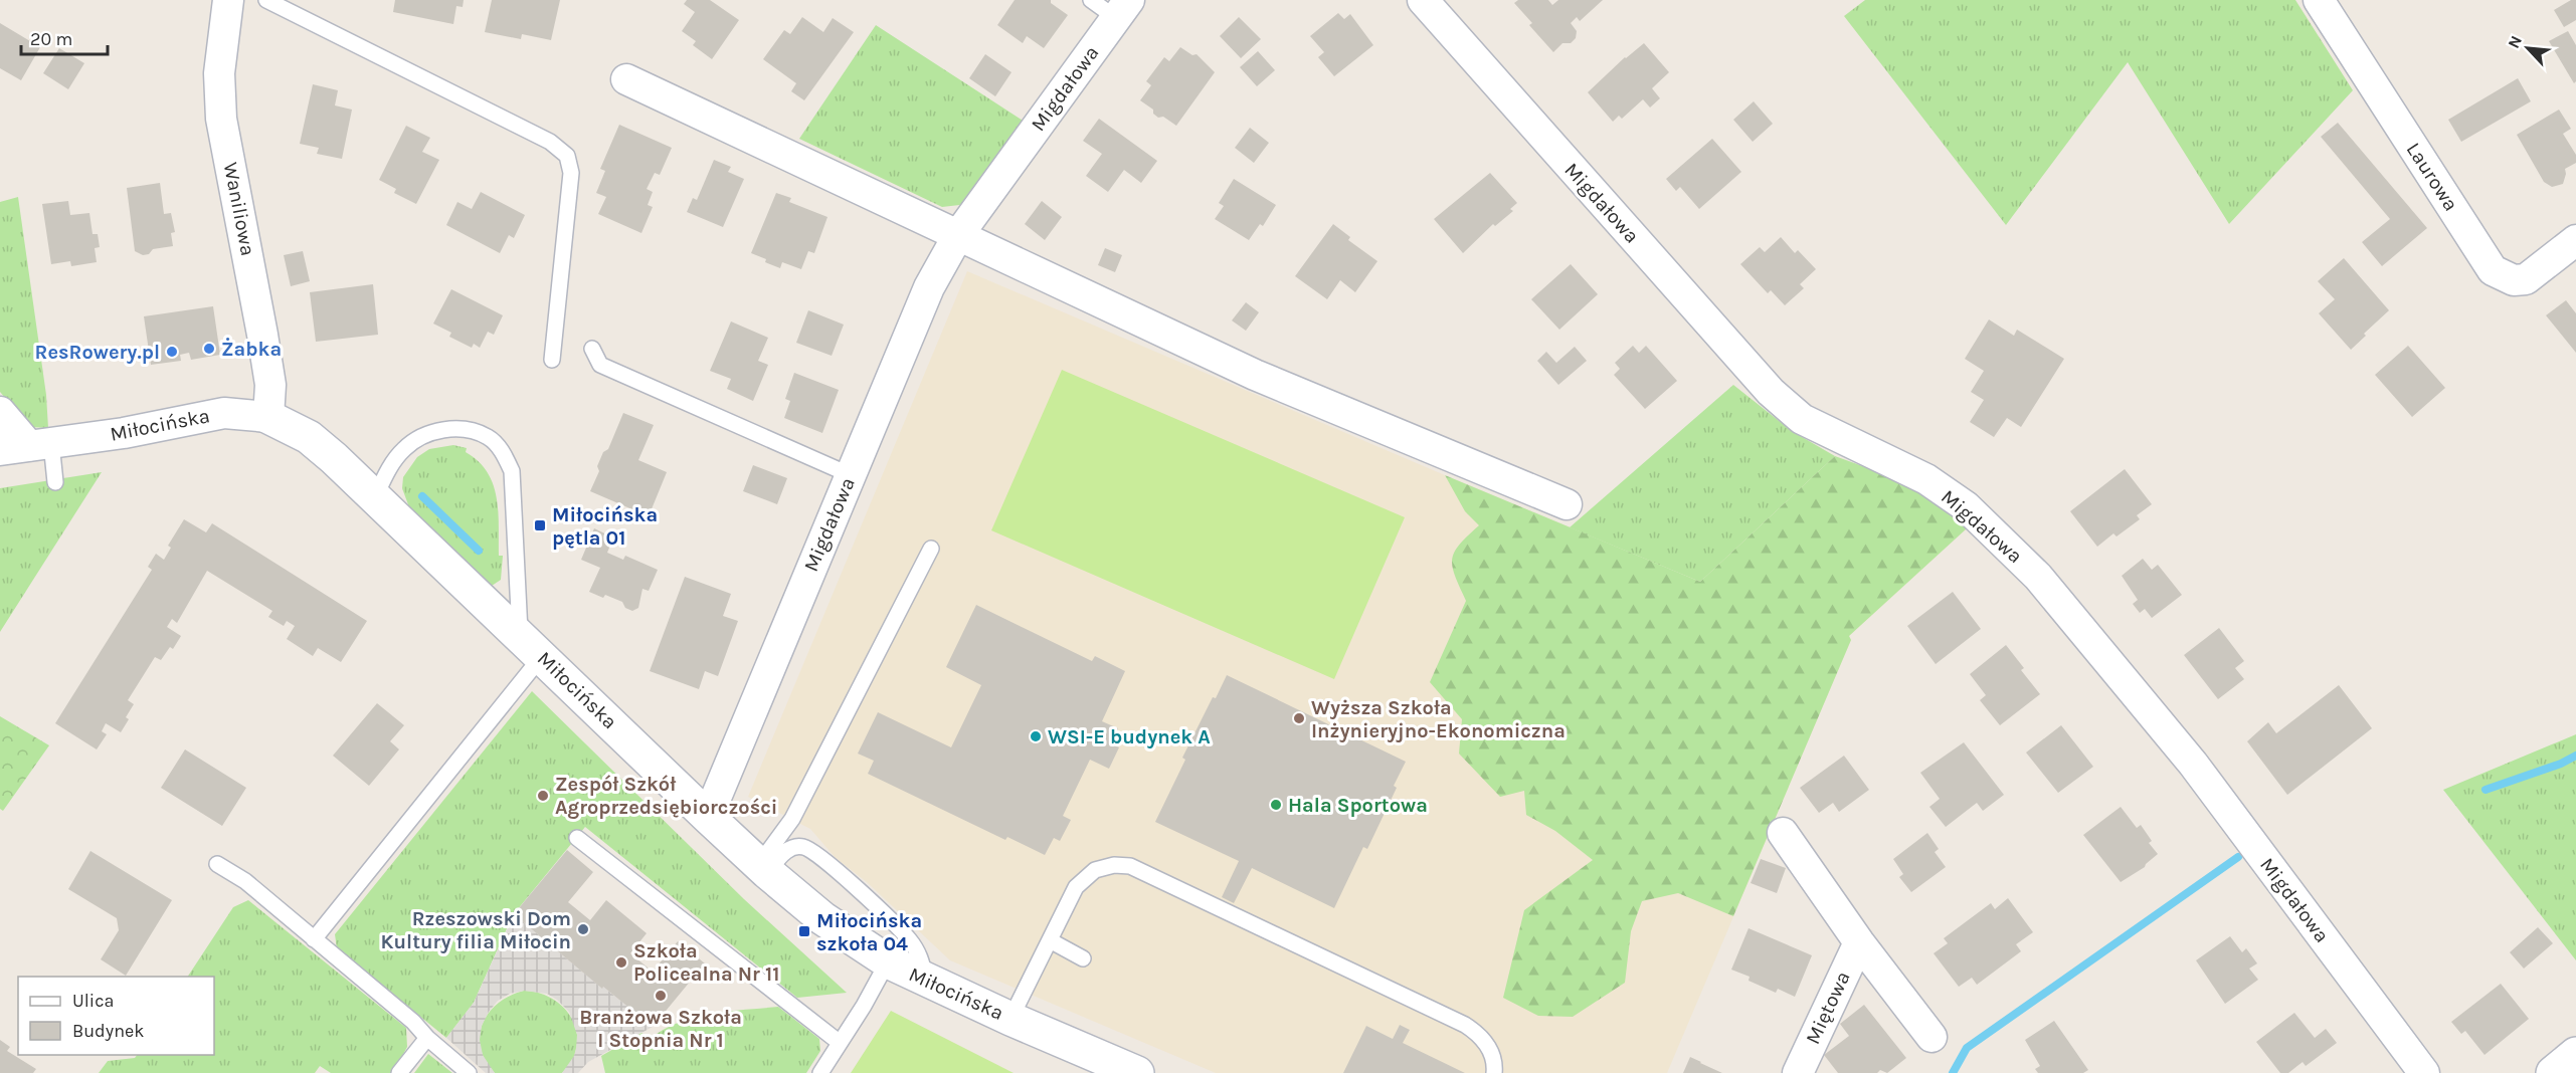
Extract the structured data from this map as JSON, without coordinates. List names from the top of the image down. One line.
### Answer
{"streets":{"street":["Migdałowa","Laurowa","Waniliowa","Miłocińska","Miętowa"]},"crossings":[["Migdałowa","Miłocińska"],["Waniliowa","Miłocińska"]],"places":{"other":["Żabka","ResRowery.pl","Wyższa Szkoła Inżynieryjno-Ekonomiczna","WSI-E budynek A","Zespół Szkół Agroprzedsiębiorczości","Hala Sportowa","Rzeszowski Dom Kultury filia Miłocin","Szkoła Policealna Nr 11","Branżowa Szkoła I Stopnia Nr 1"],"transit":["Miłocińska pętla 01","Miłocińska szkoła 04"]},"legend":["Ulica","Budynek"],"scale_bar":"20 m","north":"top left"}
